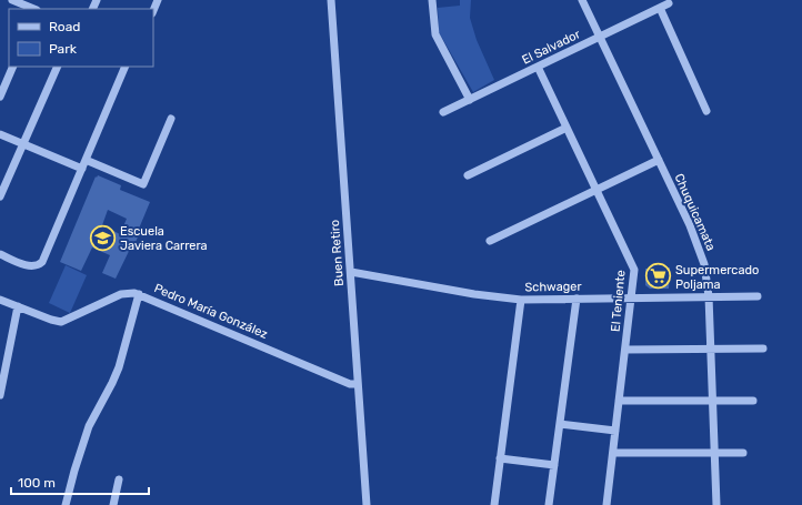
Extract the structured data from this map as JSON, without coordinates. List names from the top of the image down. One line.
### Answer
{"streets":{"street":["El Salvador","Chuquicamata","Buen Retiro","Schwager","El Teniente","Pedro María González"]},"crossings":[["El Salvador","Chuquicamata"],["El Salvador","El Teniente"],["Chuquicamata","Schwager"],["Buen Retiro","Schwager"],["Buen Retiro","Pedro María González"],["Schwager","El Teniente"]],"places":{"school or university":["Escuela Javiera Carrera"],"supermarket":["Supermercado Poljama"]},"legend":["Road","Park"],"scale_bar":"100 m"}
